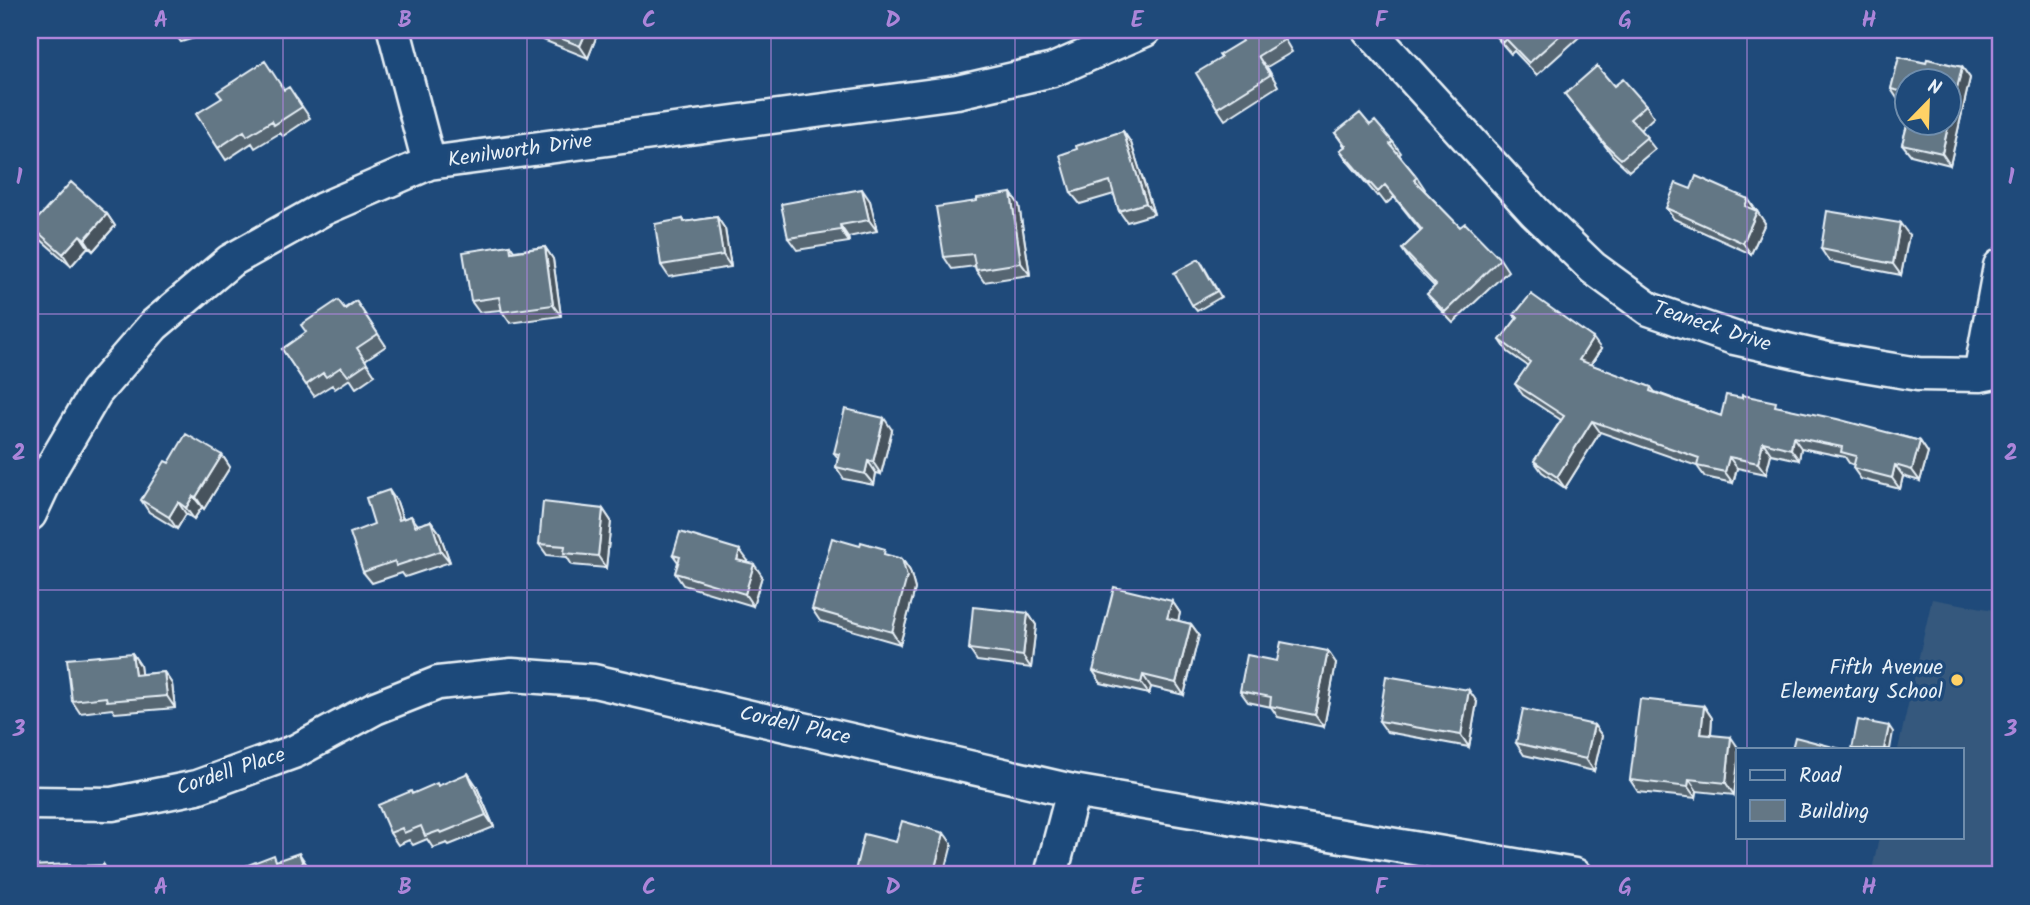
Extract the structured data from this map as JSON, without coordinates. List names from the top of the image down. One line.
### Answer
{"streets":{"street":["Kenilworth Drive","Teaneck Drive","Cordell Place"]},"places":["Fifth Avenue Elementary School"],"legend":["Road","Building"],"north":"top right","grid":{"columns":["A","B","C","D","E","F","G","H"],"rows":["1","2","3"]}}
